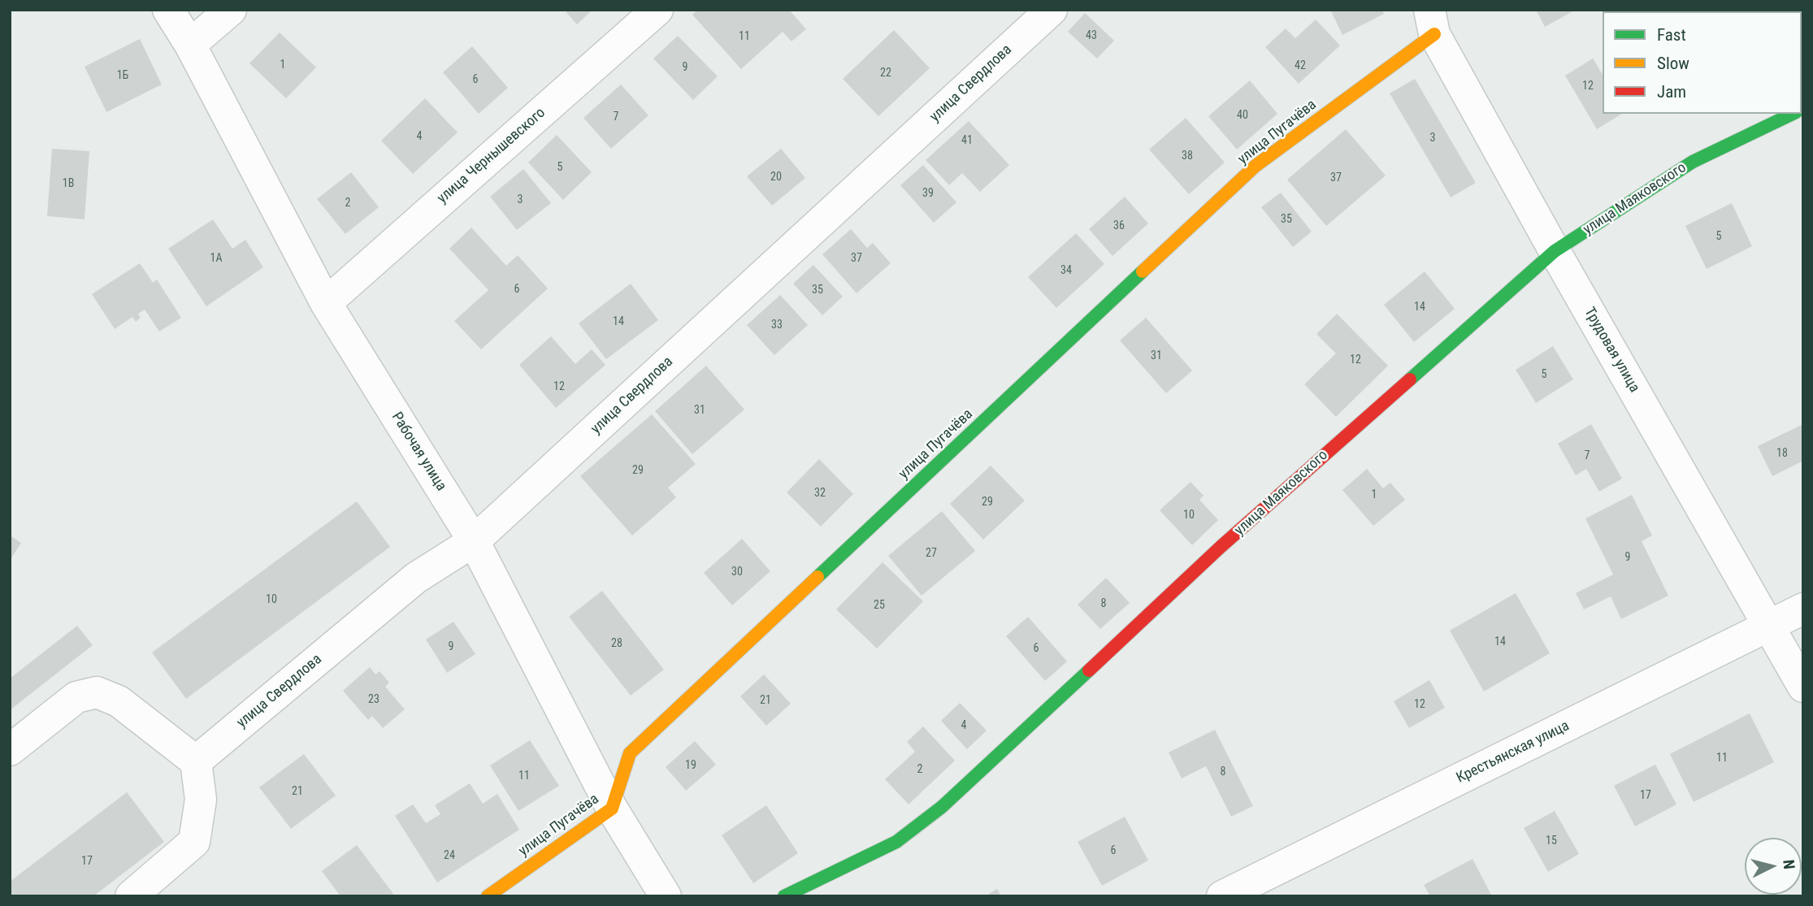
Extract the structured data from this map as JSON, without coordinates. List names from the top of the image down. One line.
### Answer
{"streets":{"street":["улица Свердлова","улица Пугачёва","улица Чернышевского","улица Маяковского","Трудовая улица","Рабочая улица","Крестьянская улица"]},"crossings":[["улица Свердлова","Рабочая улица"],["улица Пугачёва","Трудовая улица"],["улица Пугачёва","Рабочая улица"],["улица Чернышевского","Рабочая улица"],["улица Маяковского","Трудовая улица"],["Трудовая улица","Крестьянская улица"]],"house_numbers":["43","11","1","42","9","22","1Б","6","12","40","7","4","3","41","38","5","20","37","1В","39","3","2","35","36","5","1А","37","34","6","35","14","14","33","31","12","5","12","31","18","7","29","32","1","29","10","27","9","30","10","8","25","14","28","9","6","23","21","12","4","11","19","2","8","11","21","17","15","6","24","17"],"legend":["Fast","Slow","Jam"],"north":"right"}
